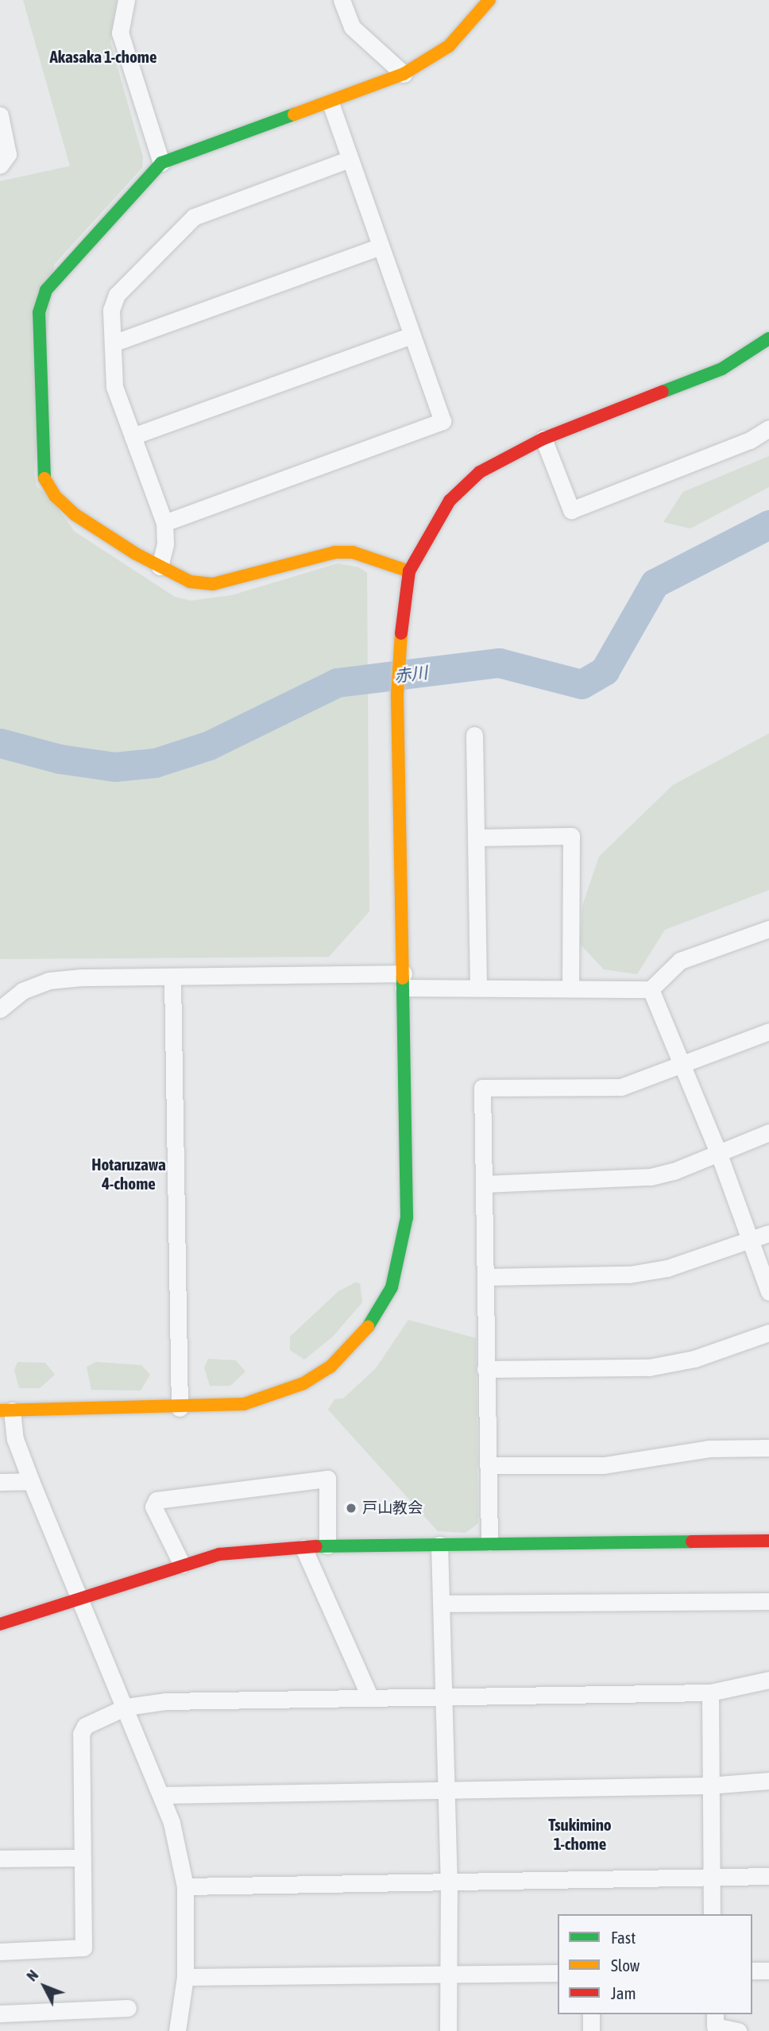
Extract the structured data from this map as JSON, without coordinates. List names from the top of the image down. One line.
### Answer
{"districts":["Akasaka 1-chome","Hotaruzawa 4-chome","Tsukimino 1-chome"],"water":["赤川"],"places":["戸山教会"],"legend":["Fast","Slow","Jam"],"north":"top left"}
